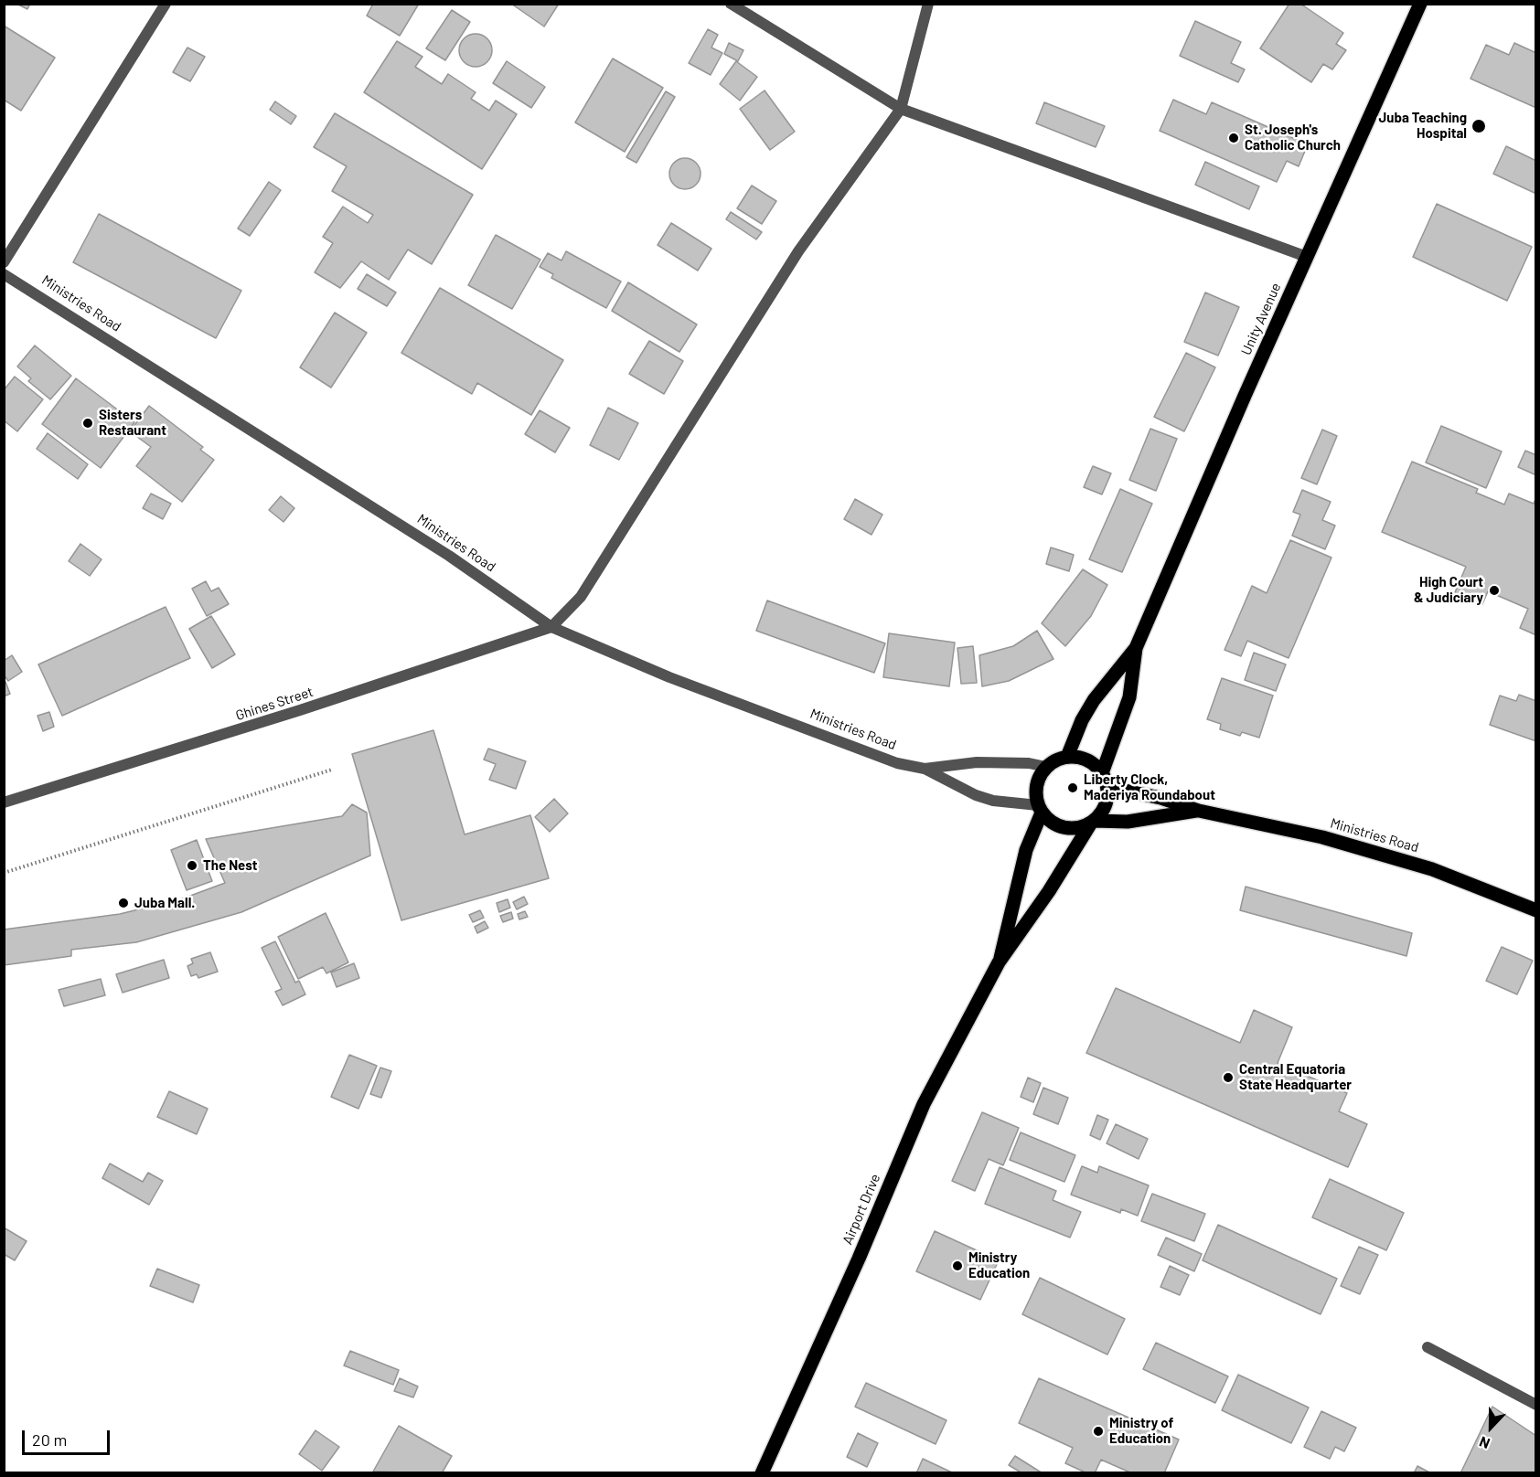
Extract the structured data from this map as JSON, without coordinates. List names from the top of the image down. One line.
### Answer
{"streets":{"main road":["Ministries Road","Unity Avenue","Airport Drive"],"street":["Ghines Street"]},"crossings":[["Ministries Road","Unity Avenue"],["Ministries Road","Ghines Street"],["Ministries Road","Airport Drive"],["Unity Avenue","Airport Drive"]],"places":["Juba Teaching Hospital","St. Joseph's Catholic Church","Sisters Restaurant","High Court & Judiciary","Liberty Clock, Maderiya Roundabout","The Nest","Juba Mall.","Central Equatoria State Headquarter","Ministry Education","Ministry of Education"],"scale_bar":"20 m","north":"bottom"}
